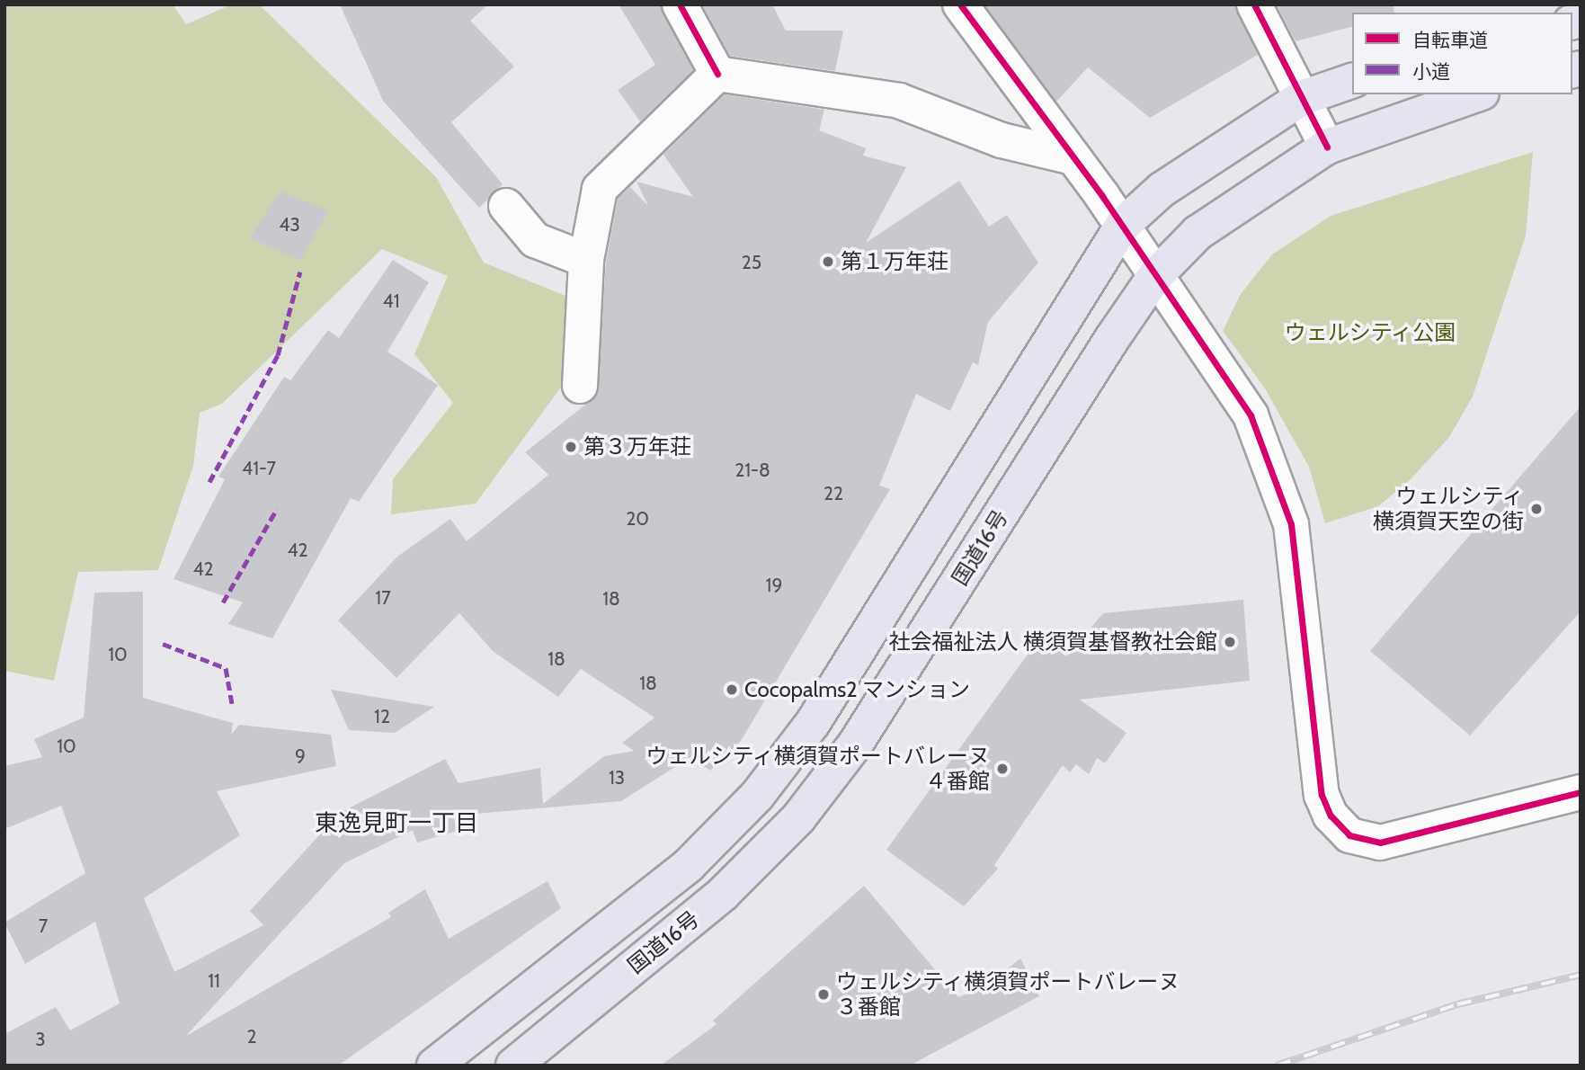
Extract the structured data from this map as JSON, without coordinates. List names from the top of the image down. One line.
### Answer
{"streets":{"highway":["国道16号"]},"districts":["東逸見町一丁目"],"parks":["ウェルシティ公園"],"places":["第１万年荘","第３万年荘","ウェルシティ 横須賀天空の街","社会福祉法人 横須賀基督教社会館","Cocopalms2 マンション","ウェルシティ横須賀ポートバレーヌ ４番館","ウェルシティ横須賀ポートバレーヌ ３番館"],"house_numbers":["43","25","41","41-7","21-8","22","20","42","42","19","17","18","10","18","18","12","10","9","13","7","11","2","3"],"legend":["自転車道","小道"]}
